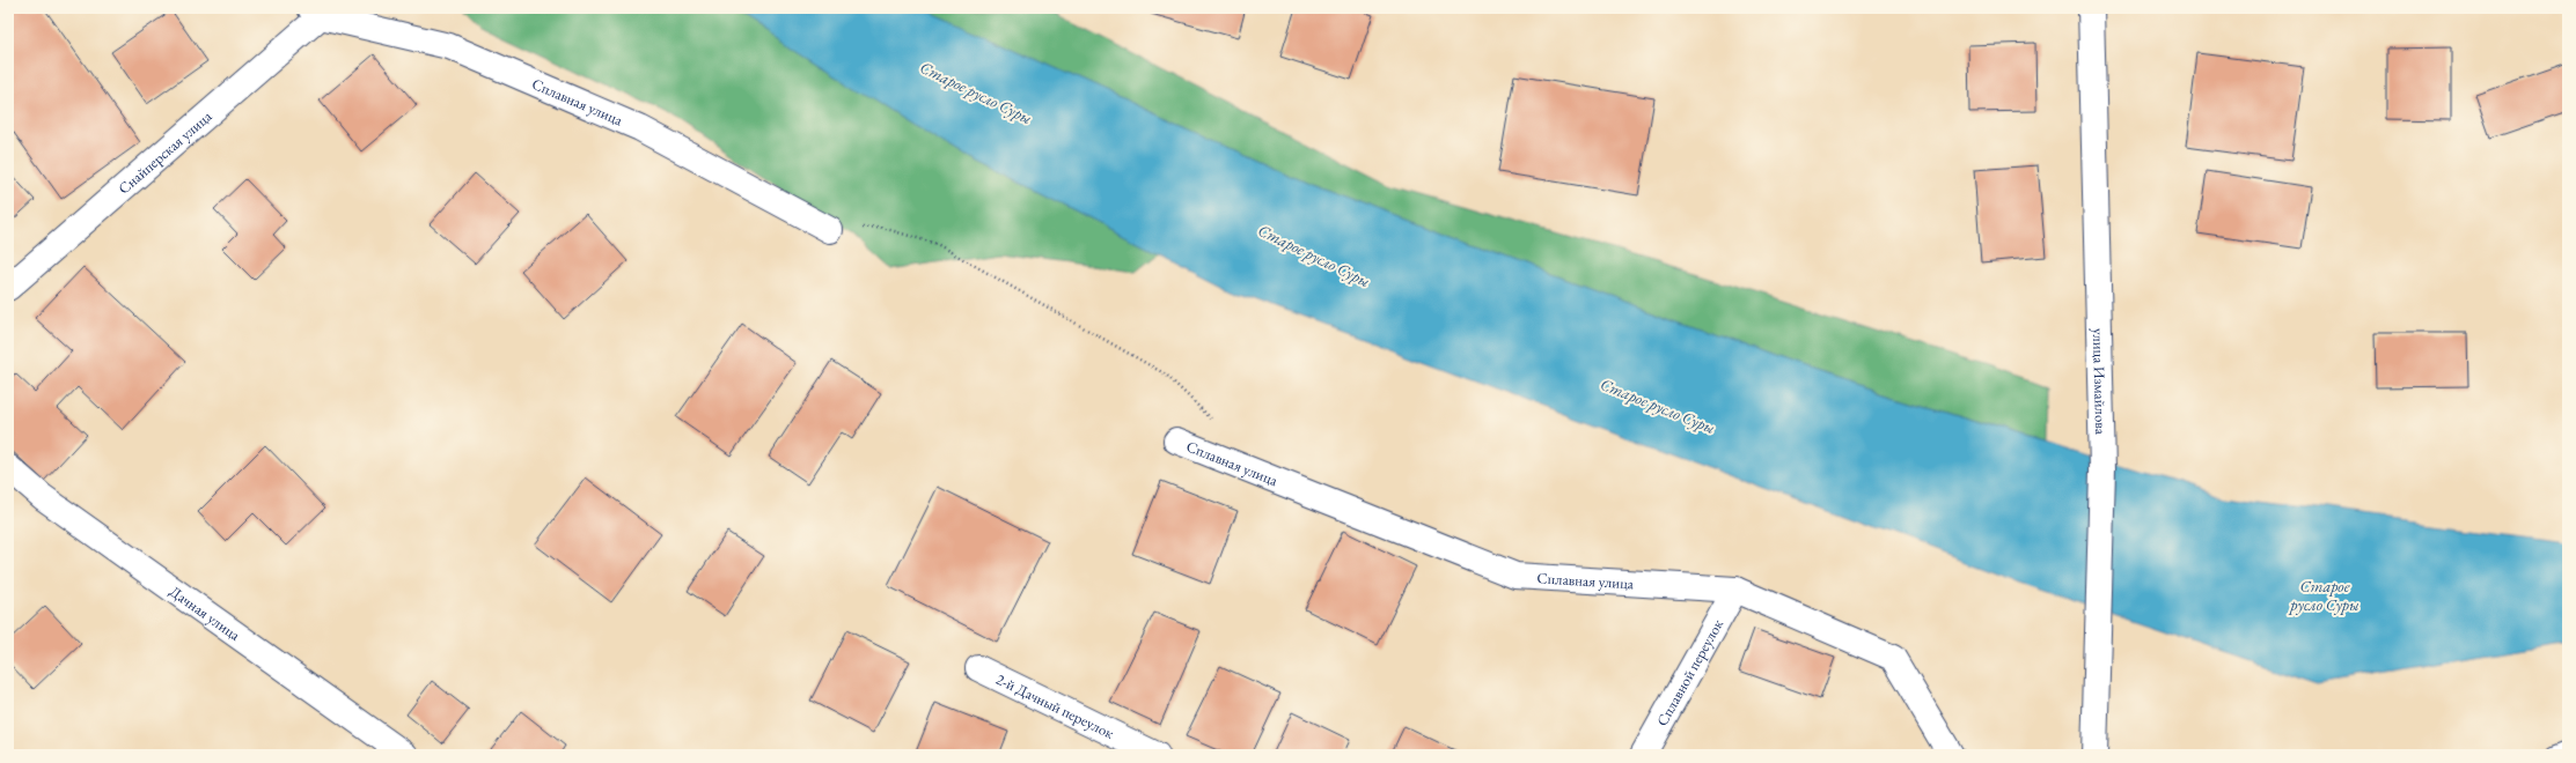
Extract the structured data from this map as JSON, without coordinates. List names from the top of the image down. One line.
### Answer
{"streets":{"street":["Сплавная улица","Снайперская улица","улица Измайлова","Дачная улица","Сплавной переулок","2-й Дачный переулок"]},"crossings":[["Сплавная улица","Снайперская улица"],["Сплавная улица","Сплавной переулок"]],"water":["Старое русло Суры"]}
